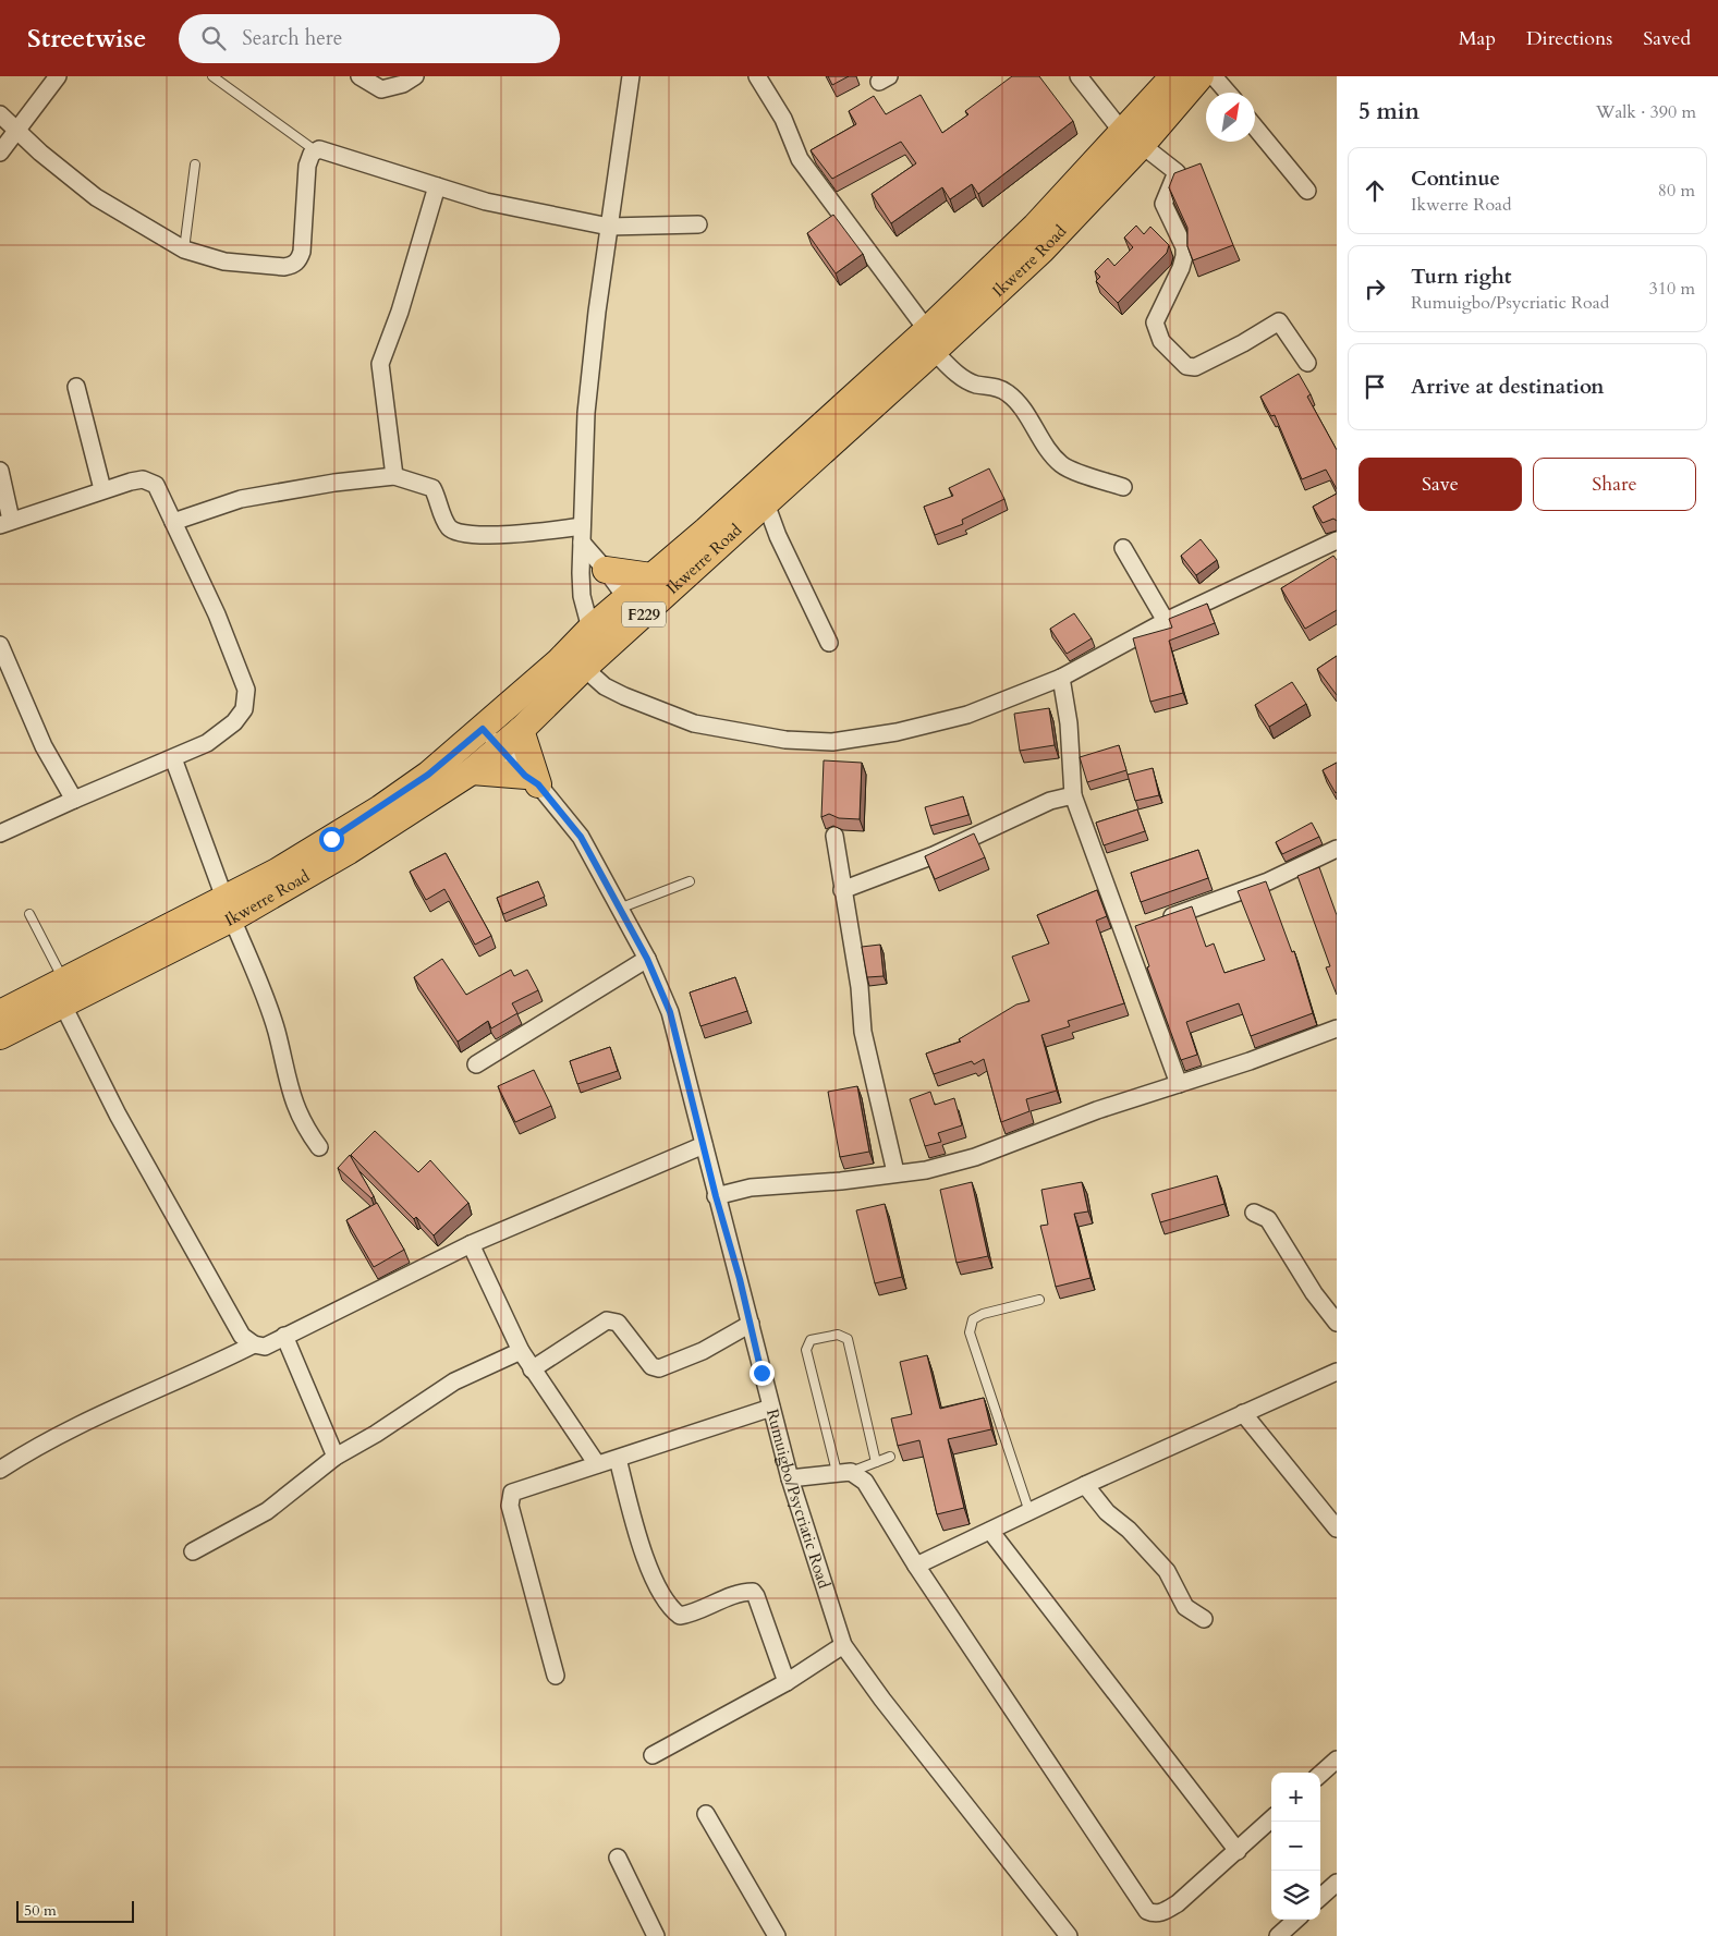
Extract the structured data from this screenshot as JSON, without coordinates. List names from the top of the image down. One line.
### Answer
{"streets":{"main road":["Ikwerre Road","F229"],"street":["Rumuigbo/Psycriatic Road"]},"crossings":[["Ikwerre Road","Rumuigbo/Psycriatic Road"]],"scale_bar":"50 m","north":"top right","page":{"header":"Streetwise","search":"Search here","nav":["Map","Directions","Saved"],"heading":["5 min","Walk · 390 m"],"list":[["Continue","Ikwerre Road","80 m"],["Turn right","Rumuigbo/Psycriatic Road","310 m"],"Arrive at destination"],"buttons":["Save","Share"],"map_buttons":["+","−"],"scale":"50 m"}}
